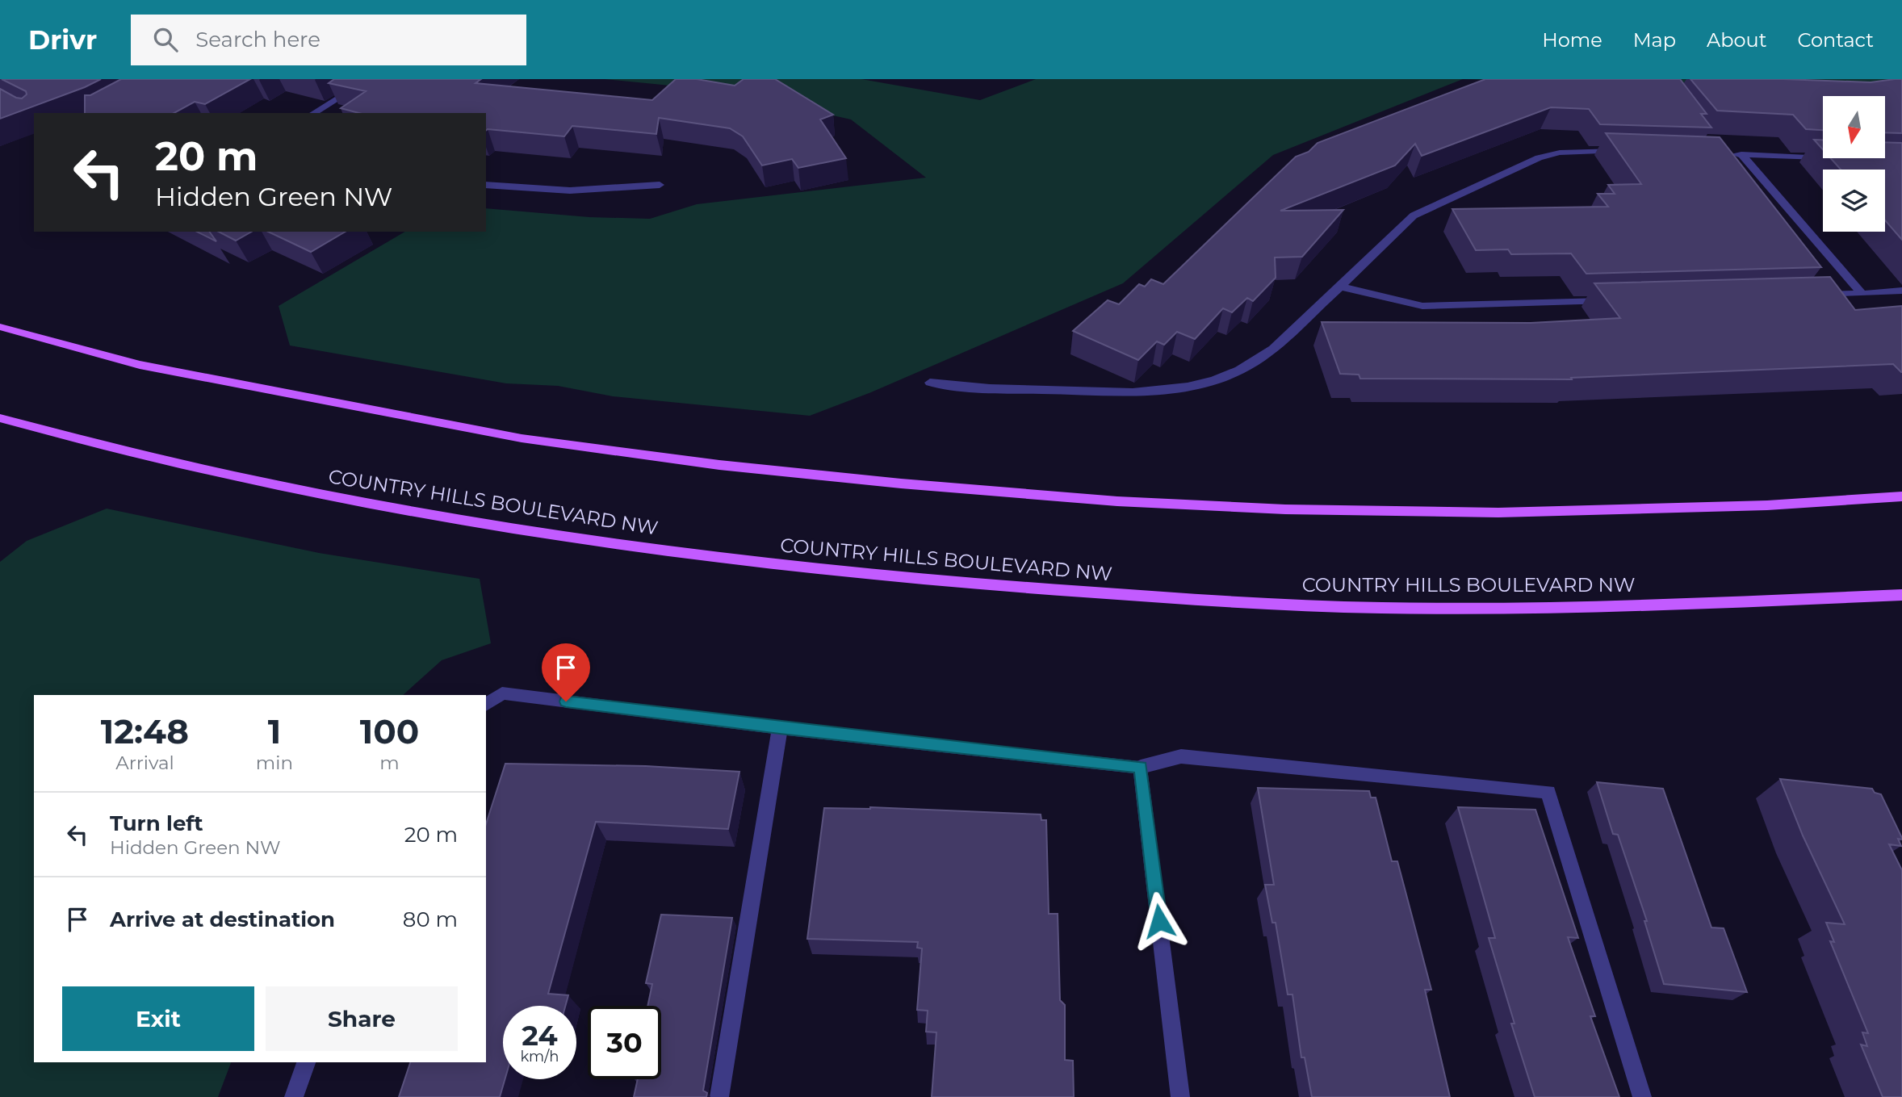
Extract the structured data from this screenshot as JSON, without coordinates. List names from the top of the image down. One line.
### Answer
{"streets":{"main road":["COUNTRY HILLS BOULEVARD NW"]},"north":"bottom","page":{"header":"Drivr","search":"Search here","nav":["Home","Map","About","Contact"],"turn":["20 m","Hidden Green NW"],"eta":["12:48","Arrival","1","min","100","m"],"list":[{"name":"Turn left","note":"Hidden Green NW","value":"20 m"},{"name":"Arrive at destination","value":"80 m"}],"buttons":["Exit","Share"],"speed":"24 km/h","limit":"30"}}
